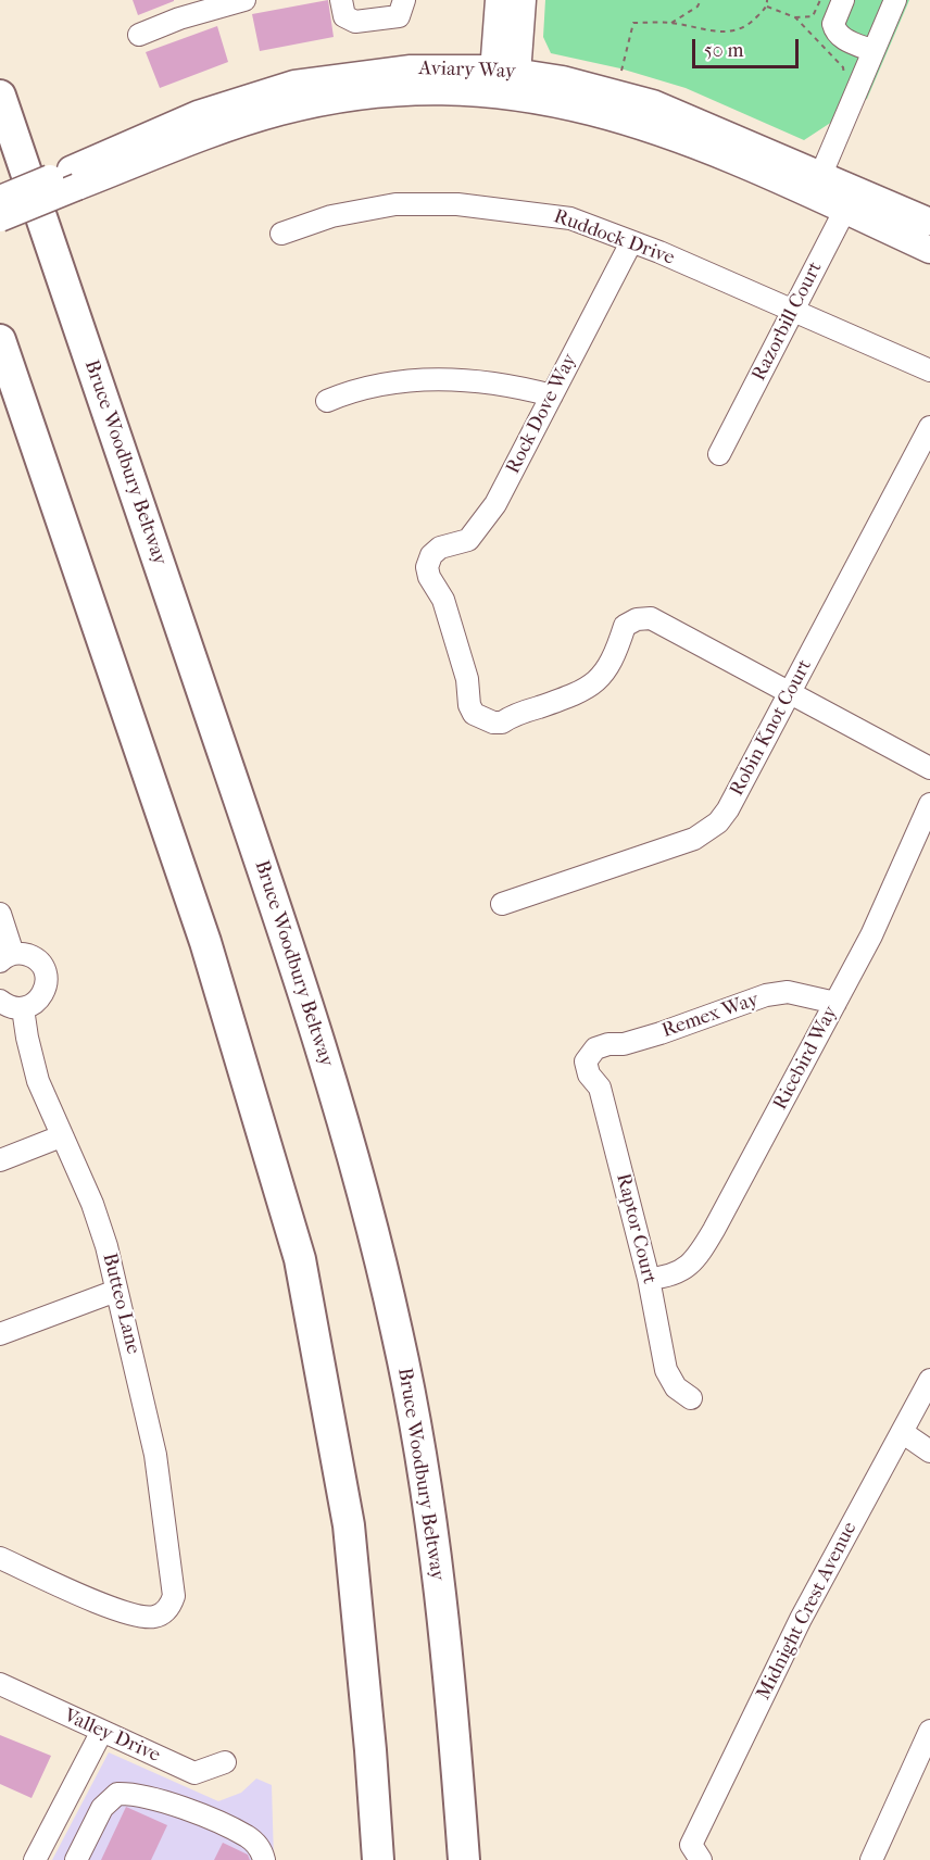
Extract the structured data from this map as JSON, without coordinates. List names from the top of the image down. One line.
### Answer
{"streets":{"highway":["Bruce Woodbury Beltway"],"main road":["Aviary Way"],"street":["Ruddock Drive","Razorbill Court","Rock Dove Way","Robin Knot Court","Remex Way","Ricebird Way","Raptor Court","Butteo Lane","Midnight Crest Avenue","Valley Drive"]},"crossings":[["Aviary Way","Razorbill Court"],["Ruddock Drive","Razorbill Court"],["Ruddock Drive","Rock Dove Way"],["Rock Dove Way","Robin Knot Court"],["Remex Way","Ricebird Way"],["Remex Way","Raptor Court"],["Ricebird Way","Raptor Court"]],"scale_bar":"50 m"}
